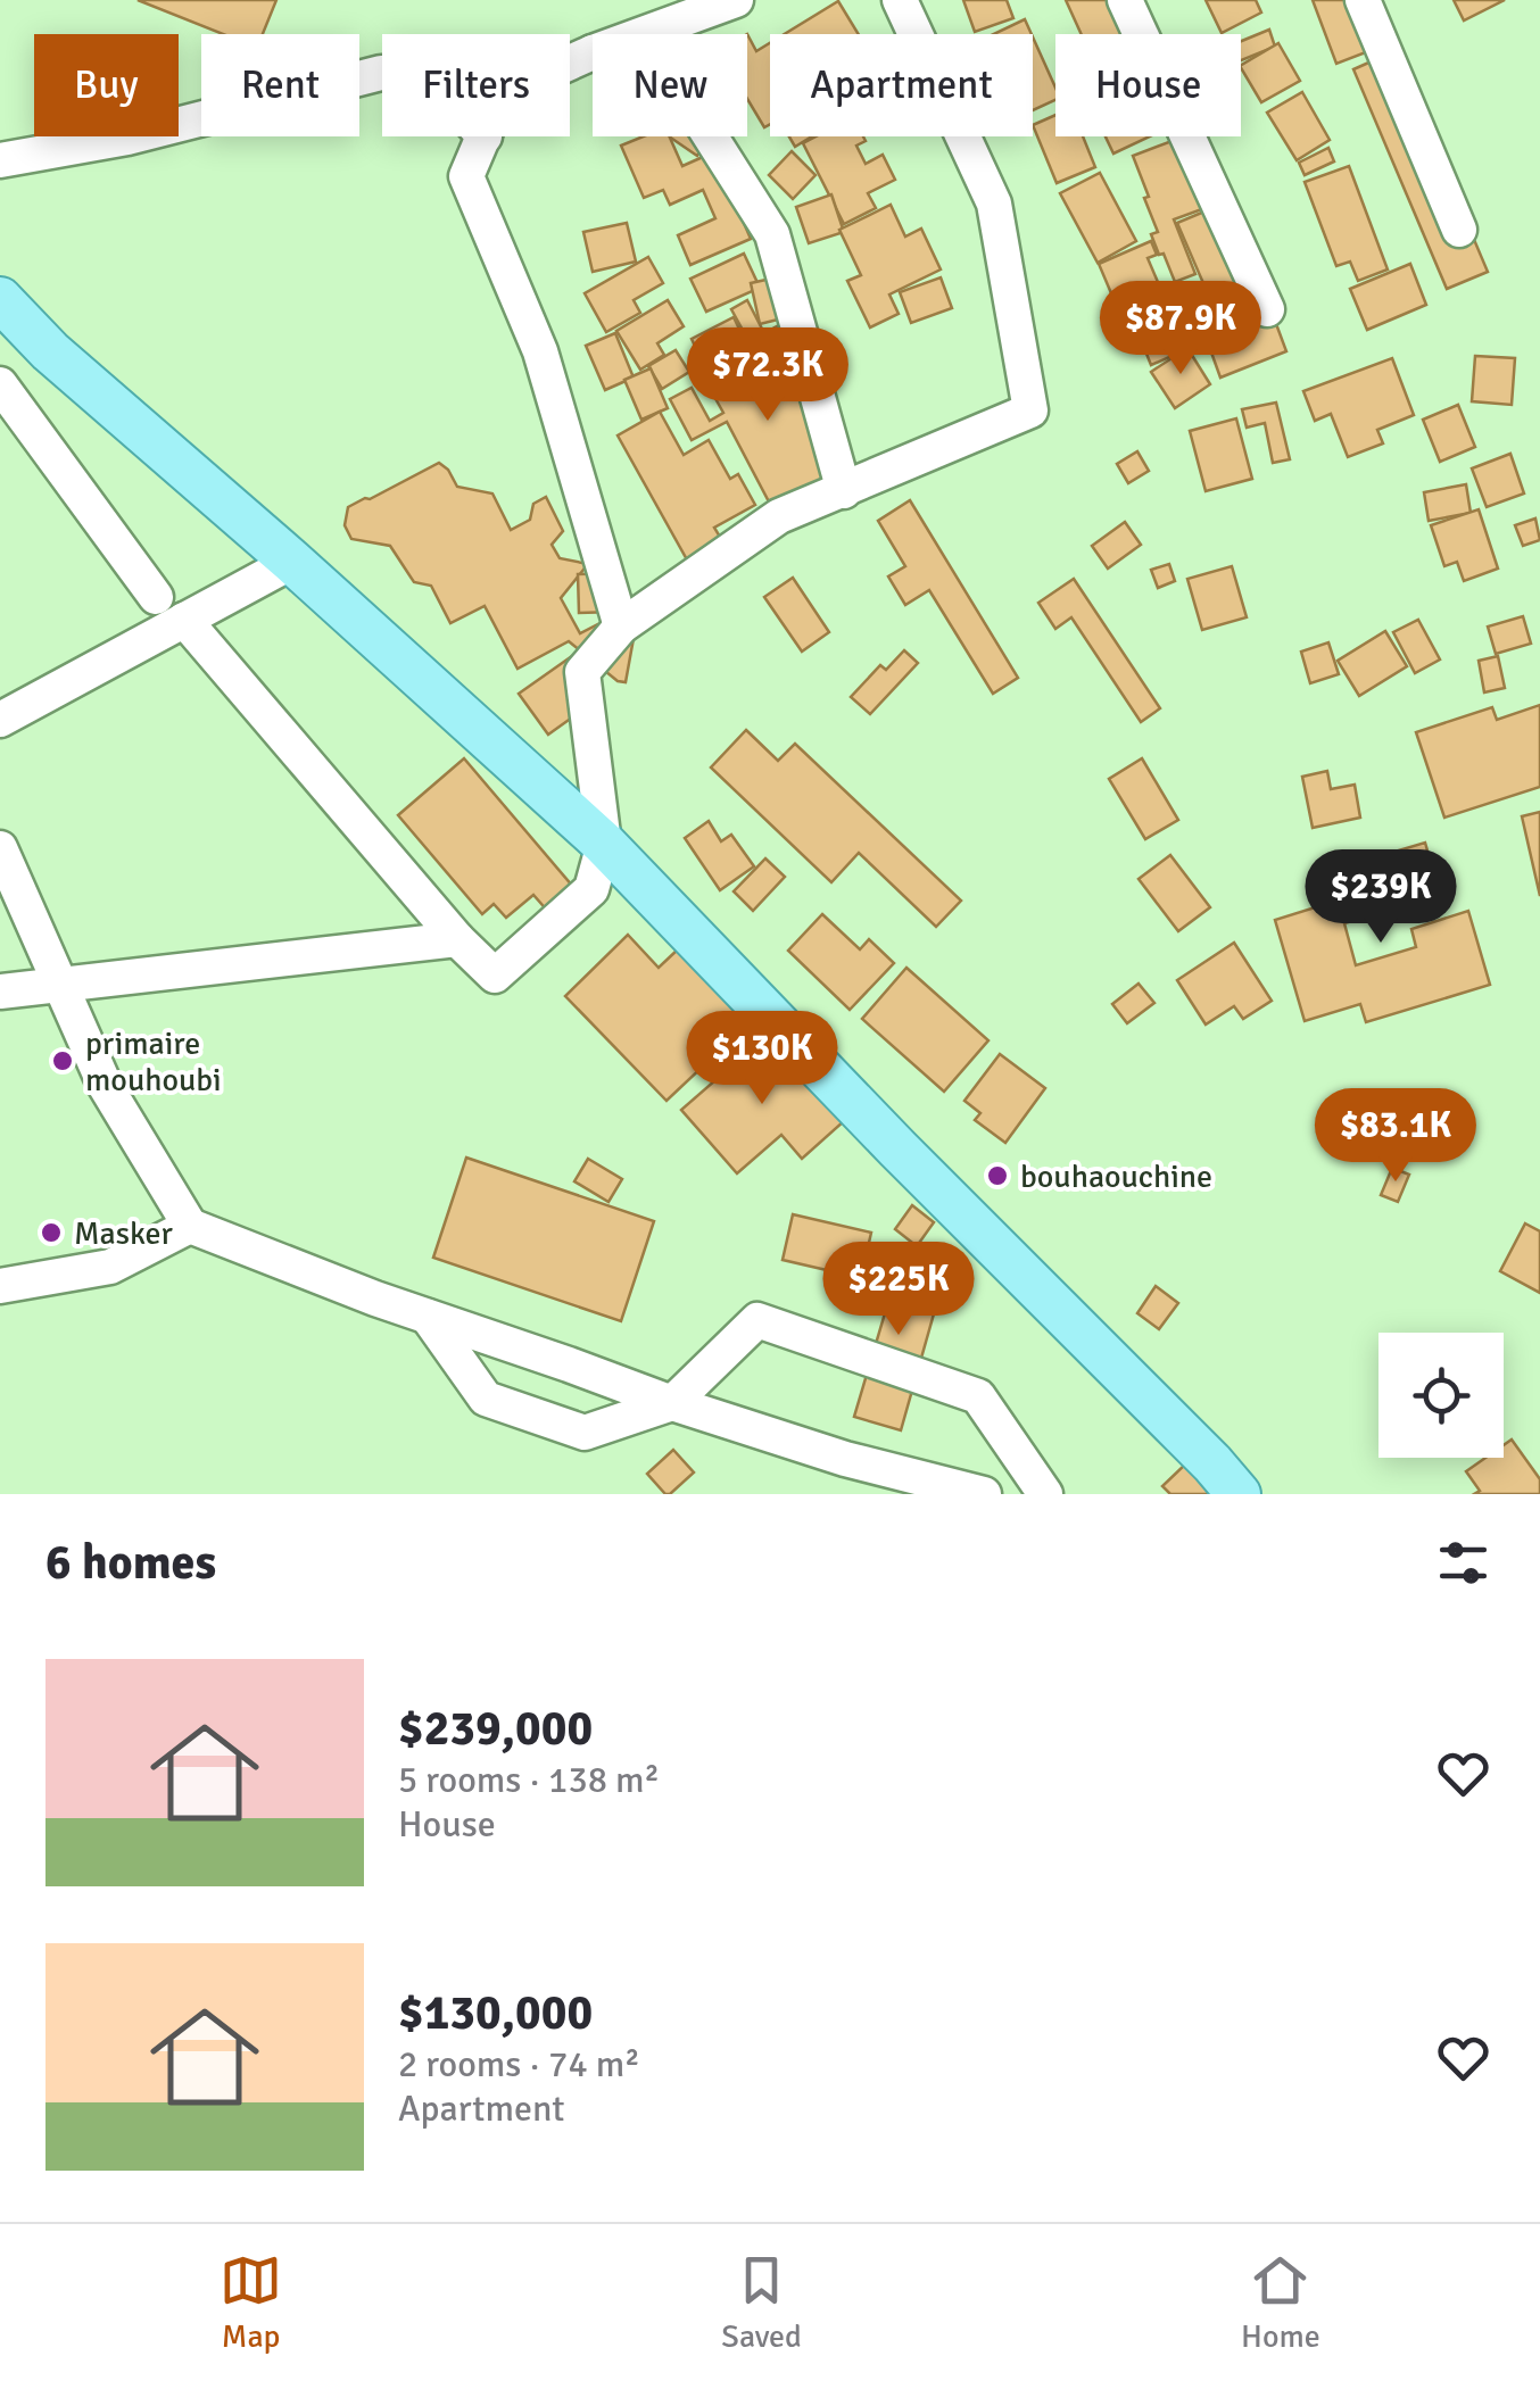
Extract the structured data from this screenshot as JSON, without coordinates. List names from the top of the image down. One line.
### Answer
{"places":["primaire mouhoubi","bouhaouchine","Masker"],"page":{"chip":["Buy","Rent","Filters","New","Apartment","House"],"price":["$87.9K","$72.3K","$239K","$130K","$83.1K","$225K"],"heading":"6 homes","list":[{"name":"$239,000","note":"5 rooms · 138 m² · House"},{"name":"$130,000","note":"2 rooms · 74 m² · Apartment"}],"tabs":["Map","Saved","Home"]}}
